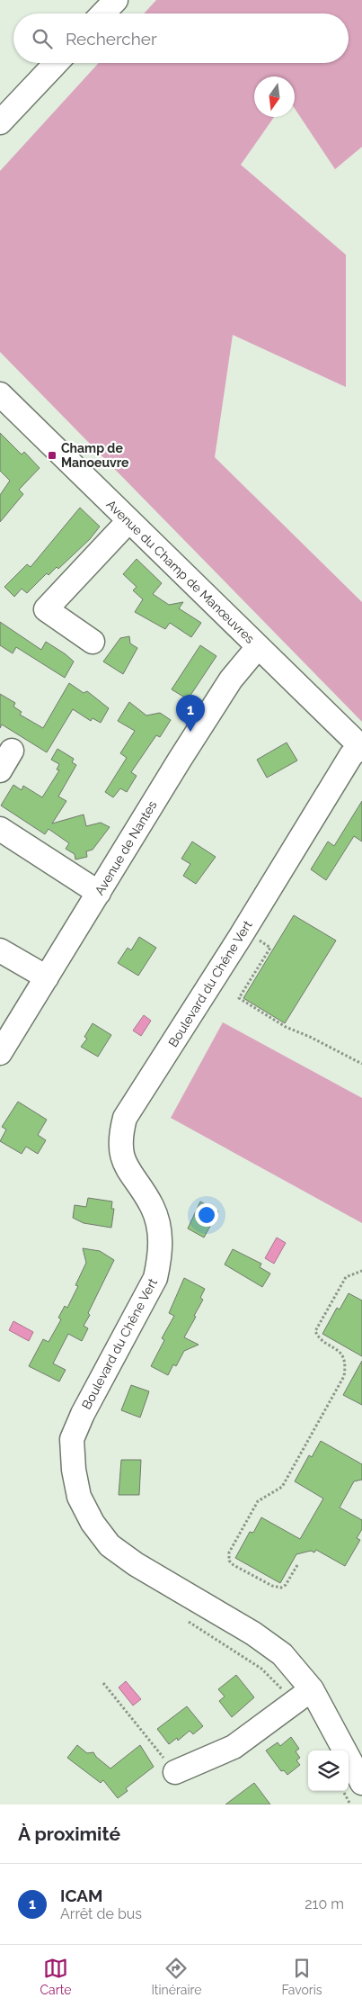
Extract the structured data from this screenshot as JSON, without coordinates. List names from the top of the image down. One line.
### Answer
{"streets":{"street":["Avenue du Champ de Manœuvres","Avenue de Nantes","Boulevard du Chêne Vert"]},"crossings":[["Avenue du Champ de Manœuvres","Avenue de Nantes"],["Avenue du Champ de Manœuvres","Boulevard du Chêne Vert"]],"places":{"transit":["Champ de Manoeuvre"]},"north":"bottom","page":{"search":"Rechercher","pins":"1","heading":"À proximité","list":[{"mark":"1","name":"ICAM","note":"Arrêt de bus","value":"210 m"}],"nav":["Carte","Itinéraire","Favoris"]}}
